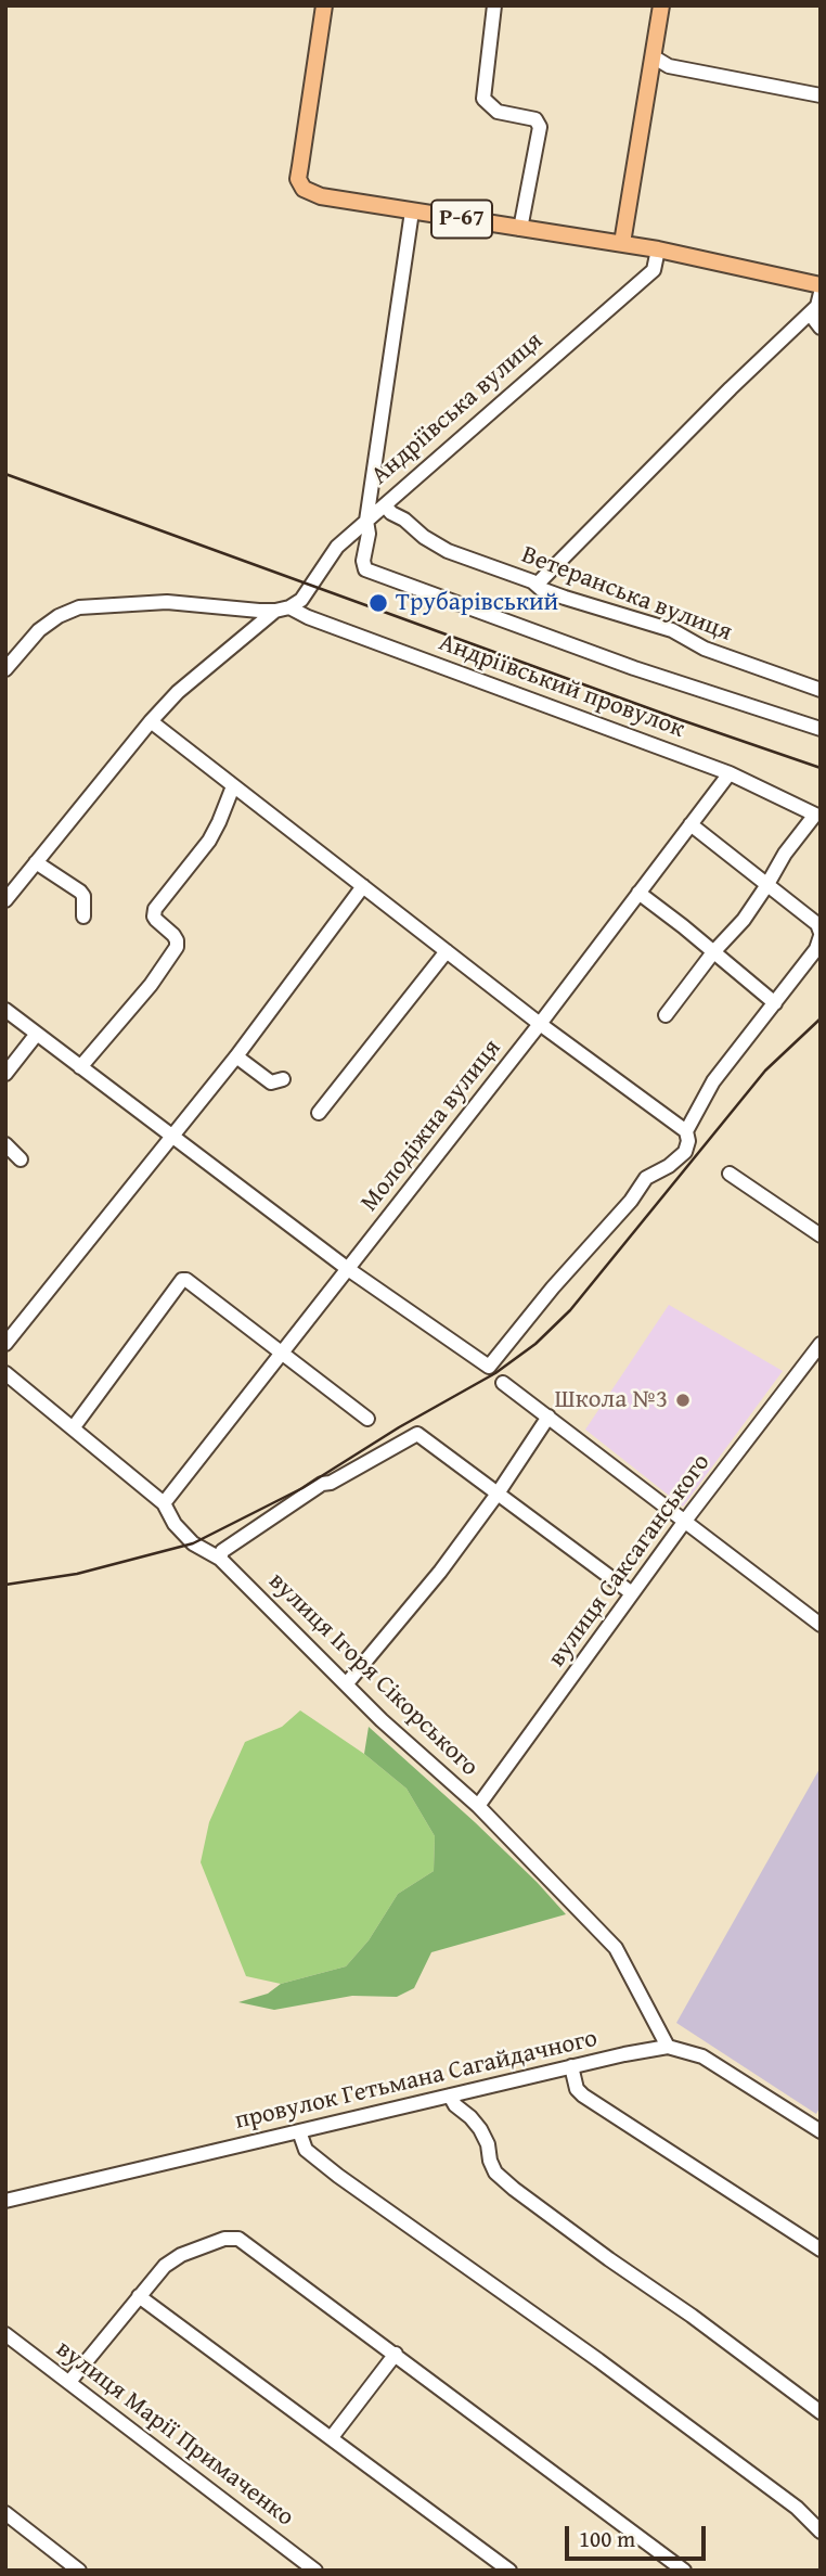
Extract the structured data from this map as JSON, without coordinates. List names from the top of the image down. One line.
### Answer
{"streets":{"main road":["Р-67"],"street":["Андріївська вулиця","Ветеранська вулиця","Андріївський провулок","Молодіжна вулиця","вулиця Саксаганського","вулиця Ігоря Сікорського","провулок Гетьмана Сагайдачного","вулиця Марії Примаченко"]},"crossings":[["Р-67","Андріївська вулиця"],["Андріївська вулиця","Ветеранська вулиця"],["Андріївська вулиця","Андріївський провулок"],["Андріївський провулок","Молодіжна вулиця"],["Молодіжна вулиця","вулиця Ігоря Сікорського"],["вулиця Саксаганського","вулиця Ігоря Сікорського"],["вулиця Ігоря Сікорського","провулок Гетьмана Сагайдачного"]],"places":["Трубарівський","Школа №3"],"scale_bar":"100 m"}
